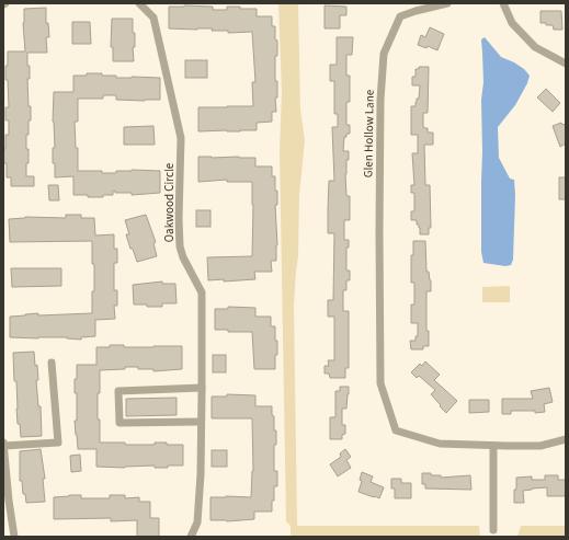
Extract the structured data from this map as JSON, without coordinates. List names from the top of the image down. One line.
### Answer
{"streets":{"street":["Glen Hollow Lane","Oakwood Circle"]}}
